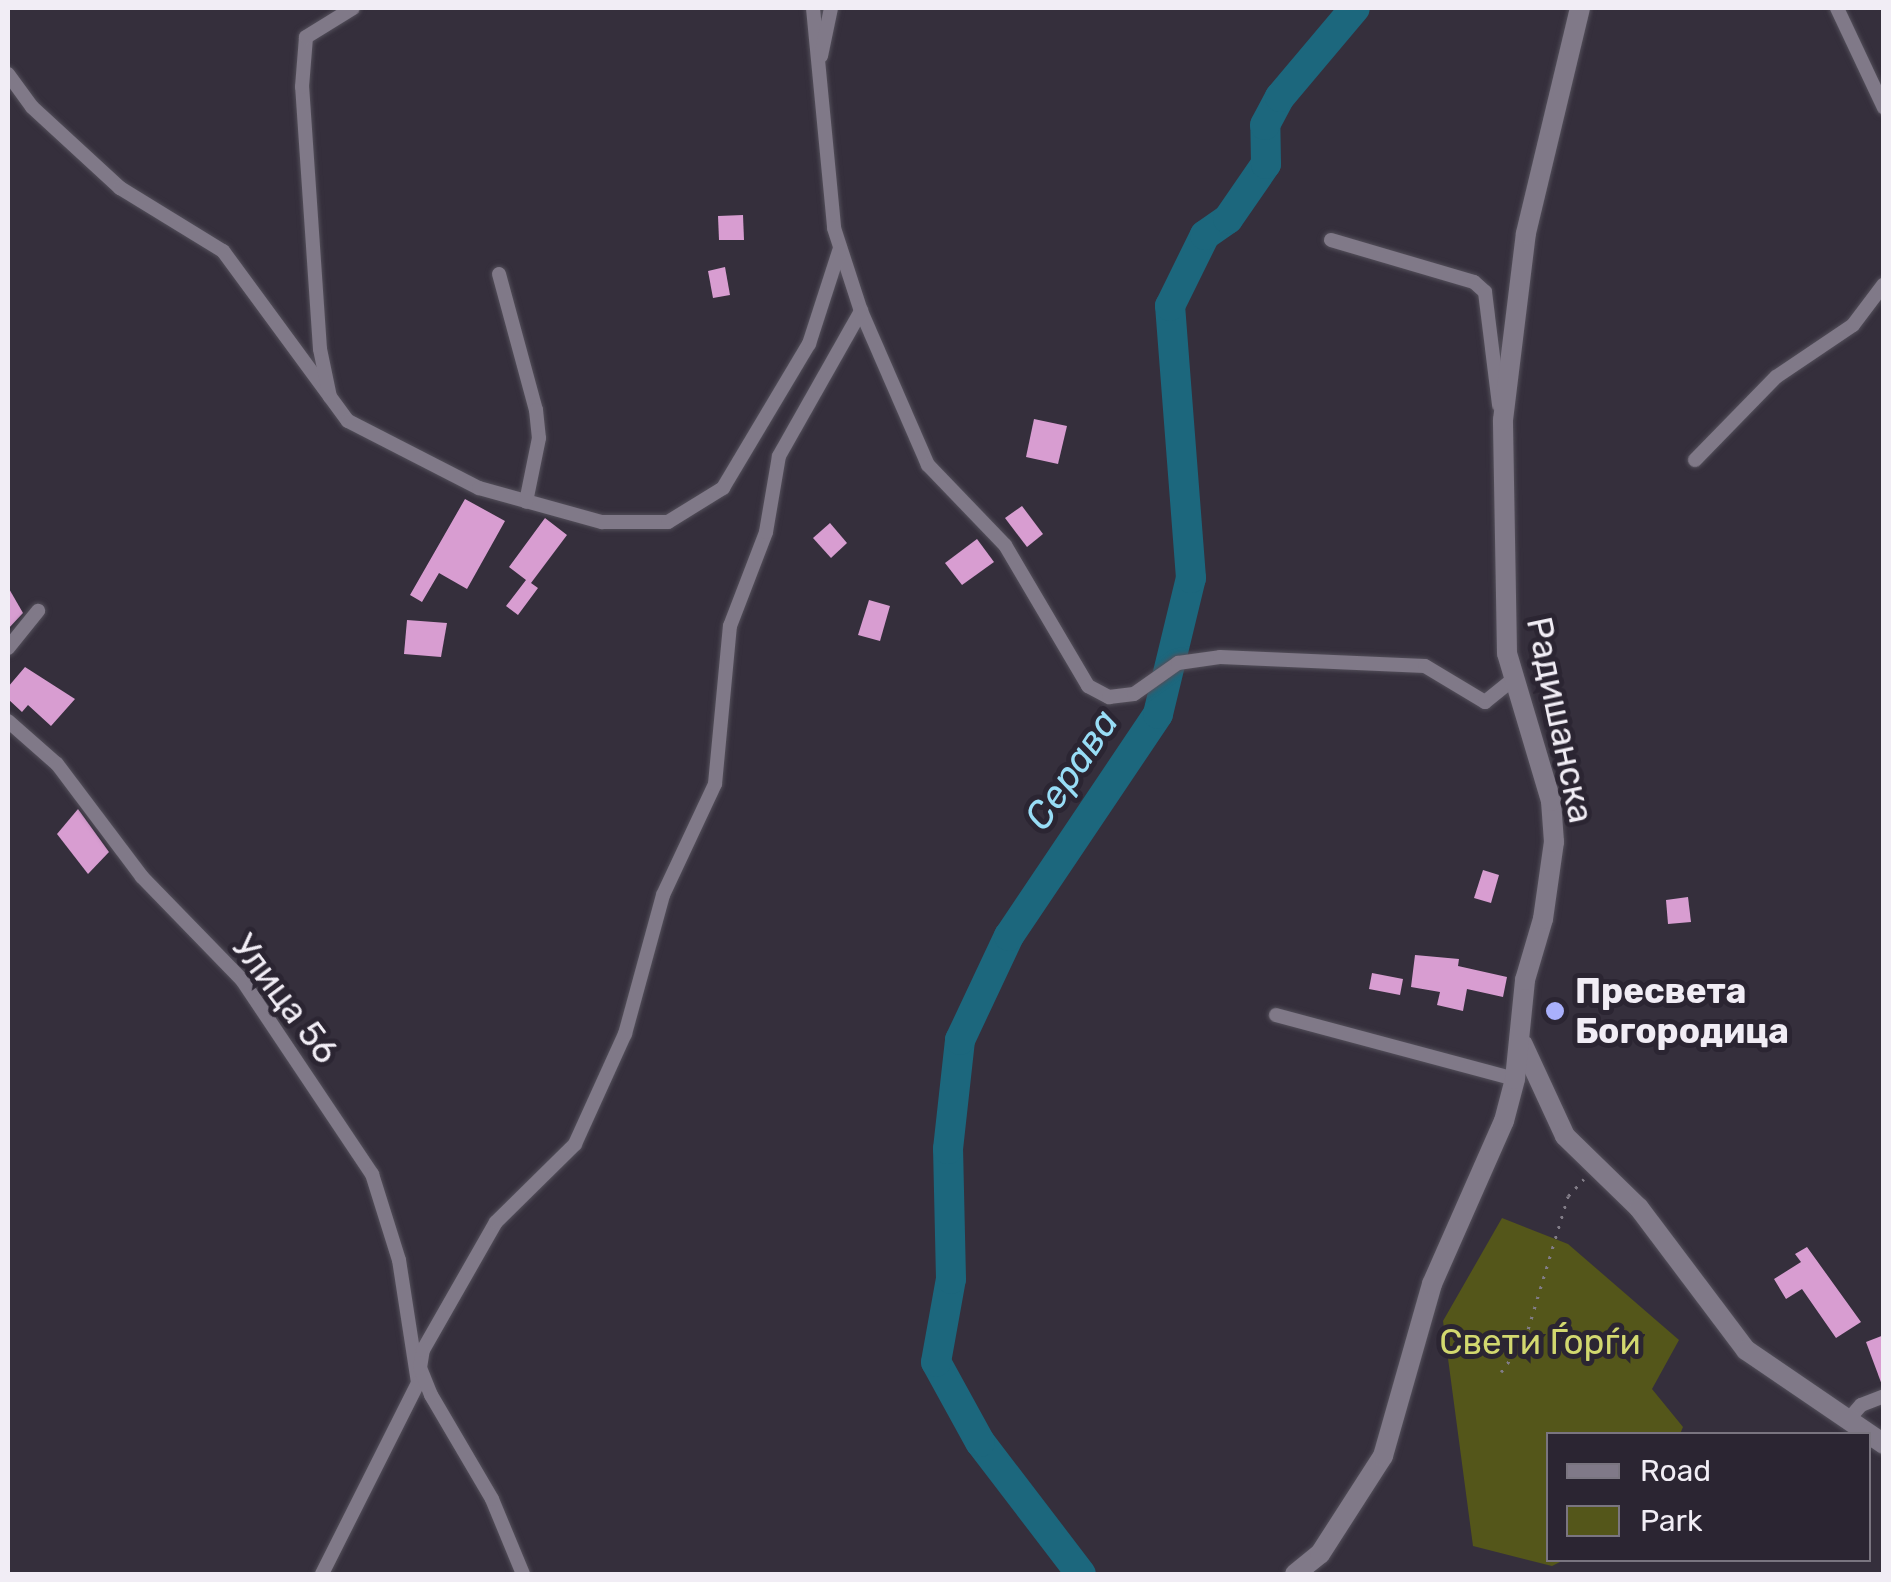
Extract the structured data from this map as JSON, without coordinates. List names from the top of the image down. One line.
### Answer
{"streets":{"street":["Радишанска","Улица 56"]},"water":["Серава"],"parks":["Свети Ѓорѓи"],"places":["Пресвета Богородица"],"legend":["Road","Park"]}
